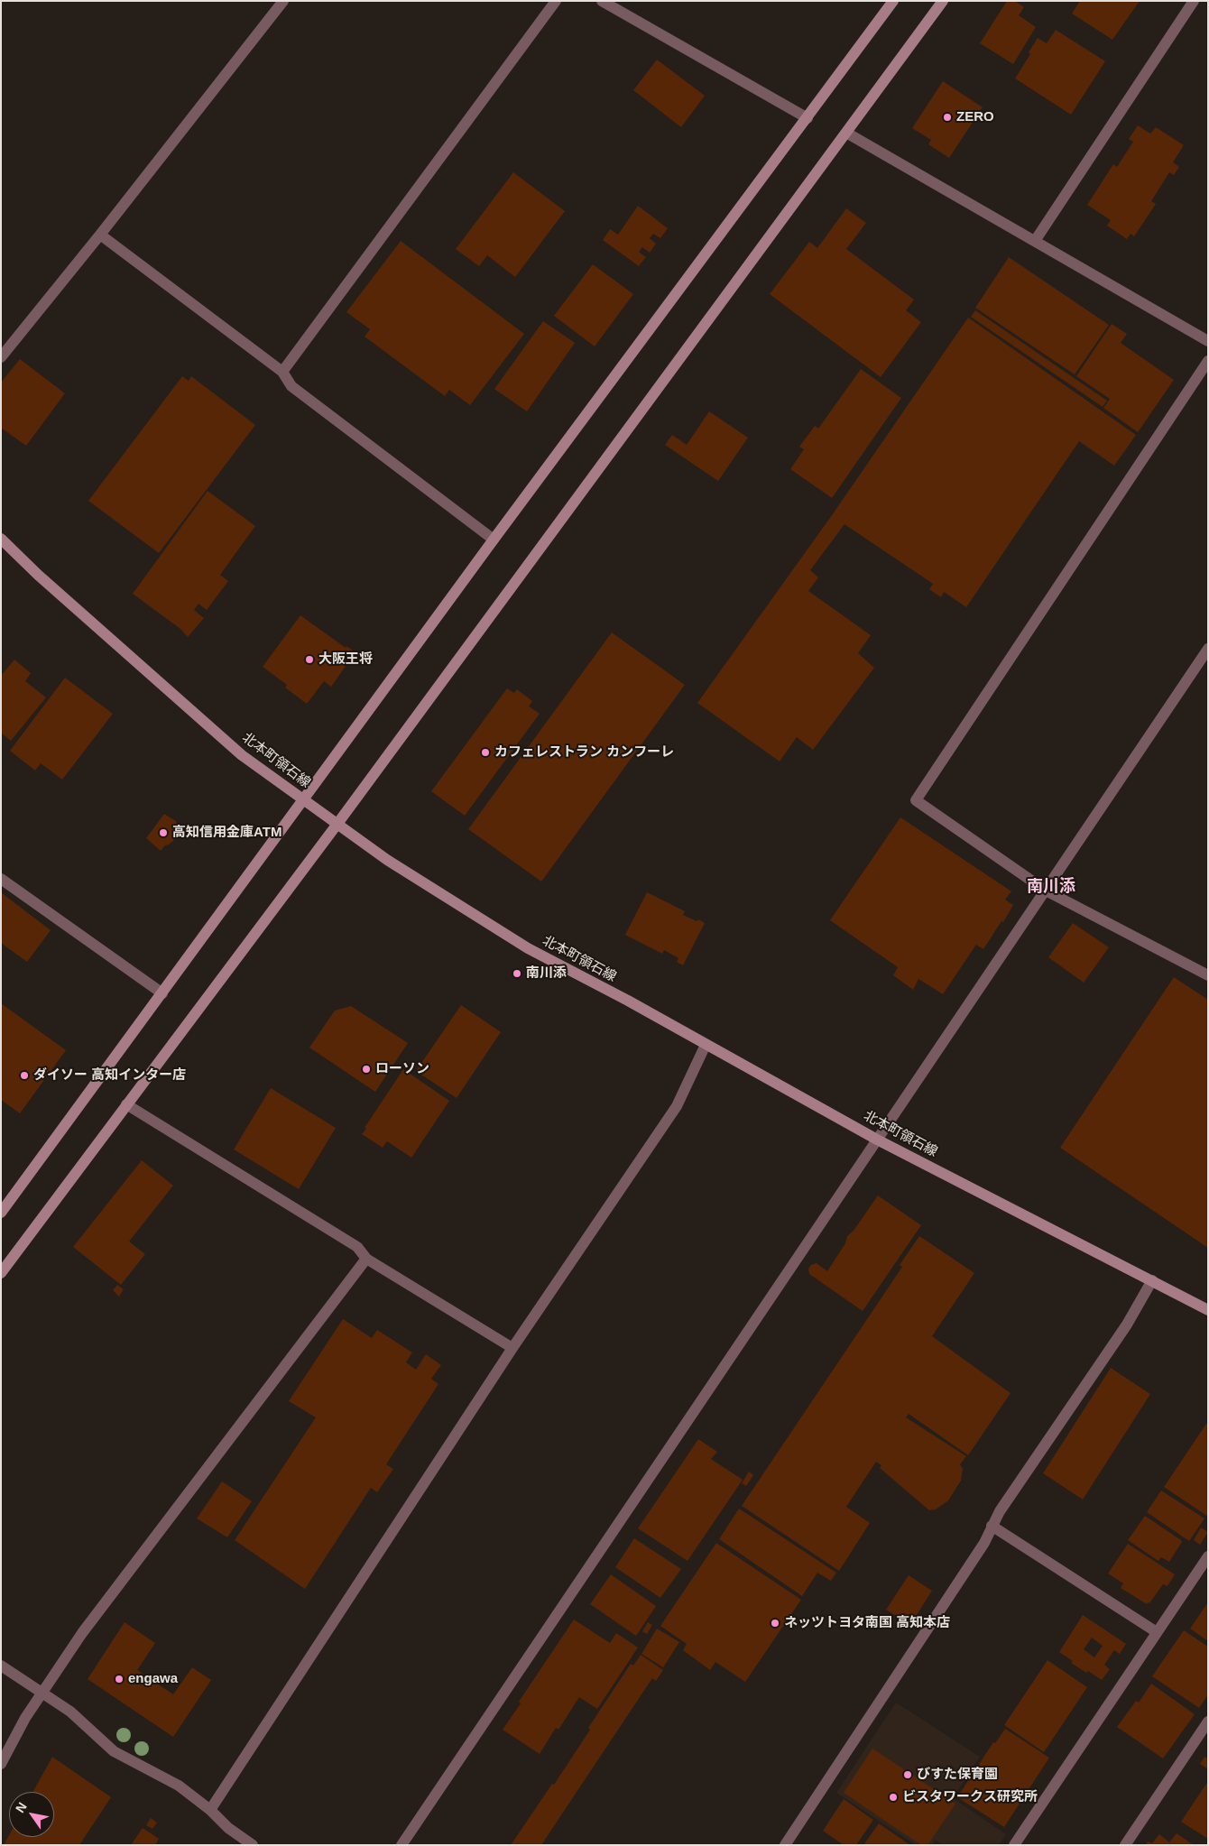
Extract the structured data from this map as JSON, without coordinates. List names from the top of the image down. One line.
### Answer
{"streets":{"street":["北本町領石線"]},"districts":["南川添"],"places":["ZERO","大阪王将","カフェレストラン カンフーレ","高知信用金庫ATM","南川添","ローソン","ダイソー 高知インター店","ネッツトヨタ南国 高知本店","engawa","びすた保育園","ビスタワークス研究所"],"north":"top left"}
